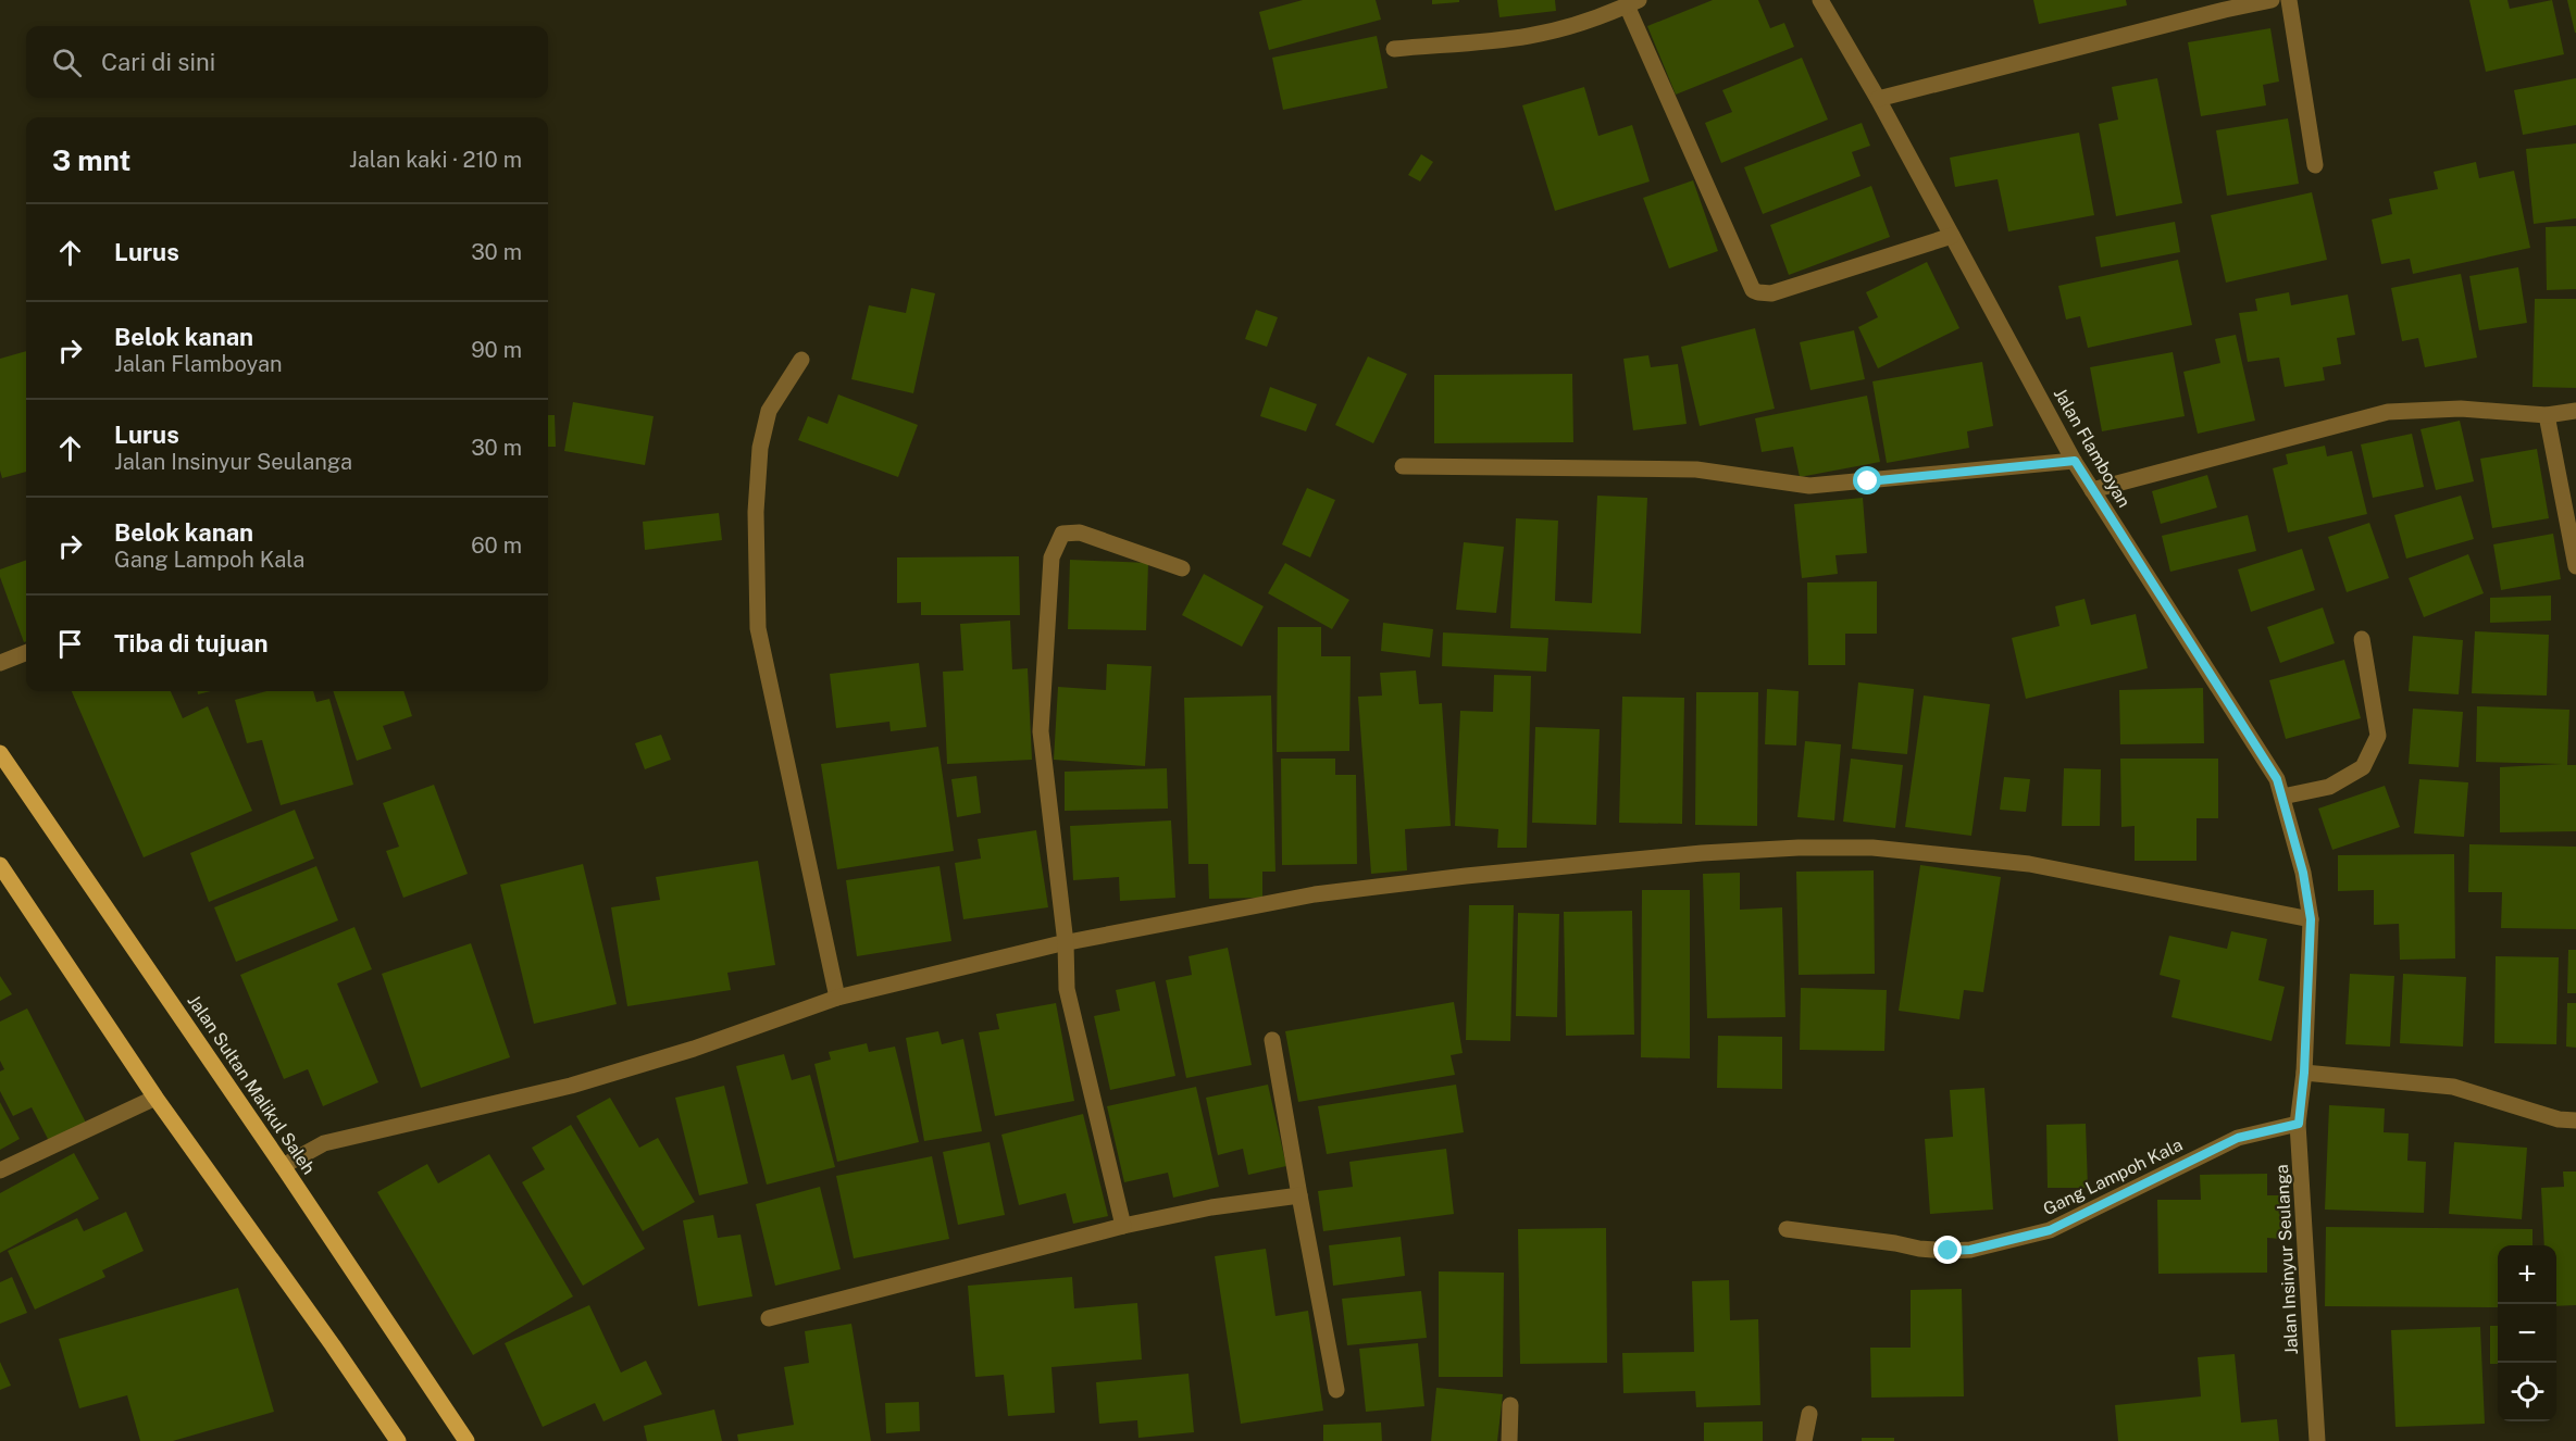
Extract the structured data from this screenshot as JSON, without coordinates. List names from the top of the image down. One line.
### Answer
{"streets":{"main road":["Jalan Sultan Malikul Saleh"],"street":["Jalan Flamboyan","Gang Lampoh Kala","Jalan Insinyur Seulanga"]},"crossings":[["Jalan Flamboyan","Jalan Insinyur Seulanga"],["Gang Lampoh Kala","Jalan Insinyur Seulanga"]],"page":{"search":"Cari di sini","heading":["3 mnt","Jalan kaki · 210 m"],"list":[["Lurus","30 m"],["Belok kanan","Jalan Flamboyan","90 m"],["Lurus","Jalan Insinyur Seulanga","30 m"],["Belok kanan","Gang Lampoh Kala","60 m"],"Tiba di tujuan"],"map_buttons":["+","−"]}}
